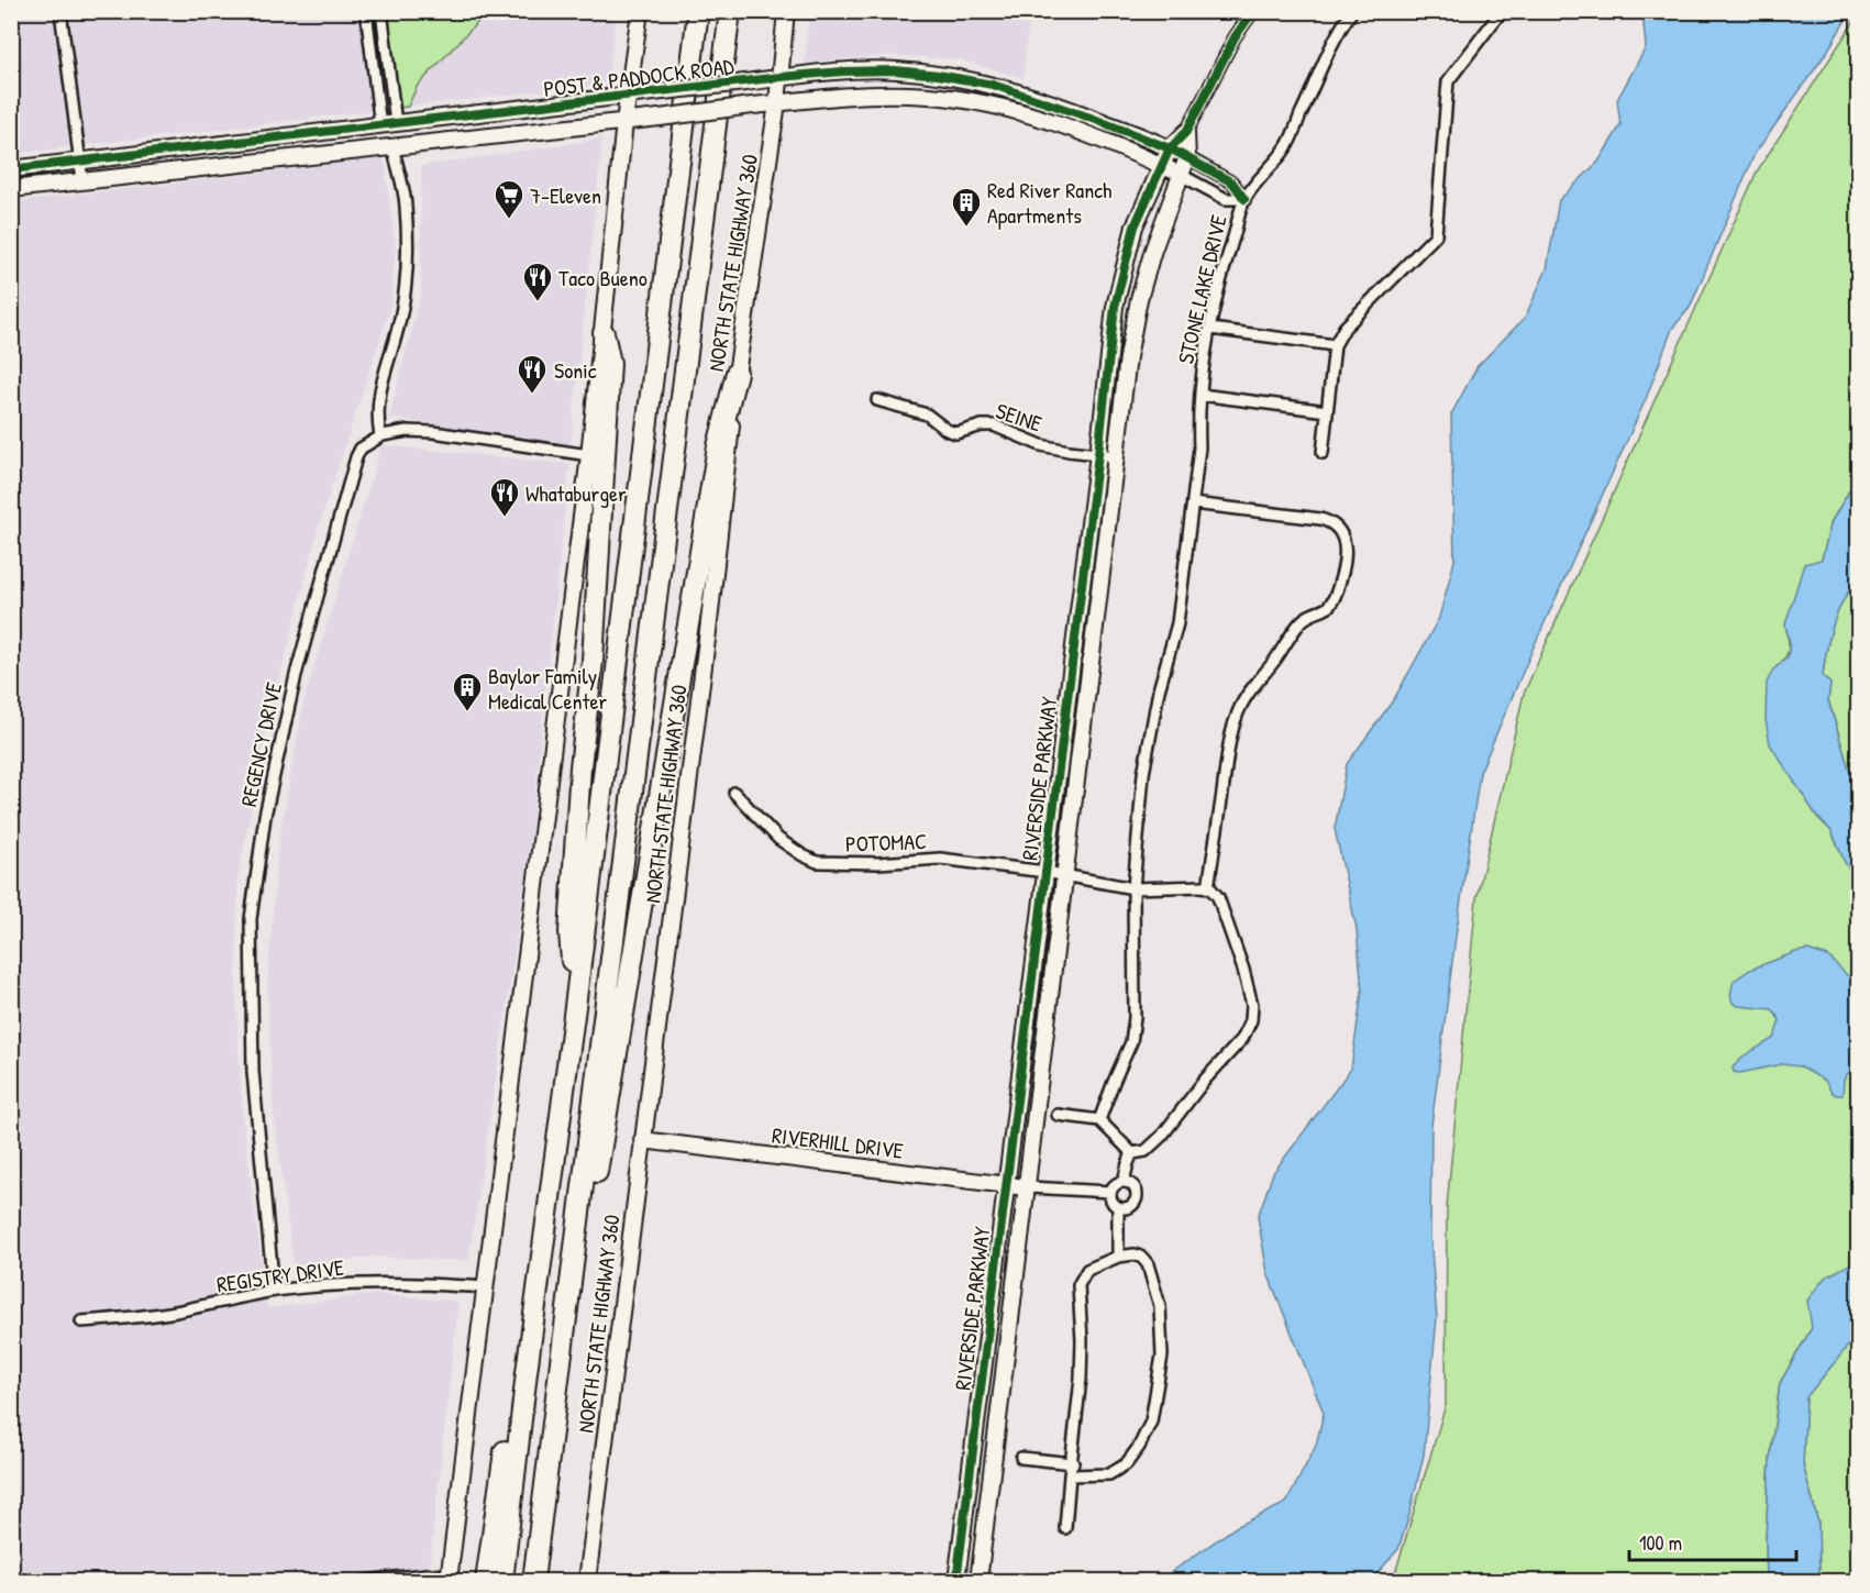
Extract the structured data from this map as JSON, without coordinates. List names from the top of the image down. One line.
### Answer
{"streets":{"street":["POST & PADDOCK ROAD","NORTH STATE HIGHWAY 360","STONE LAKE DRIVE","SEINE","REGENCY DRIVE","RIVERSIDE PARKWAY","POTOMAC","RIVERHILL DRIVE","REGISTRY DRIVE"]},"crossings":[["POST & PADDOCK ROAD","NORTH STATE HIGHWAY 360"],["POST & PADDOCK ROAD","STONE LAKE DRIVE"],["POST & PADDOCK ROAD","RIVERSIDE PARKWAY"],["NORTH STATE HIGHWAY 360","RIVERHILL DRIVE"],["STONE LAKE DRIVE","POTOMAC"],["SEINE","RIVERSIDE PARKWAY"],["REGENCY DRIVE","REGISTRY DRIVE"],["RIVERSIDE PARKWAY","POTOMAC"],["RIVERSIDE PARKWAY","RIVERHILL DRIVE"]],"places":{"supermarket":["7-Eleven"],"building":["Red River Ranch Apartments","Baylor Family Medical Center"],"restaurant":["Taco Bueno","Sonic","Whataburger"]},"scale_bar":"100 m"}
